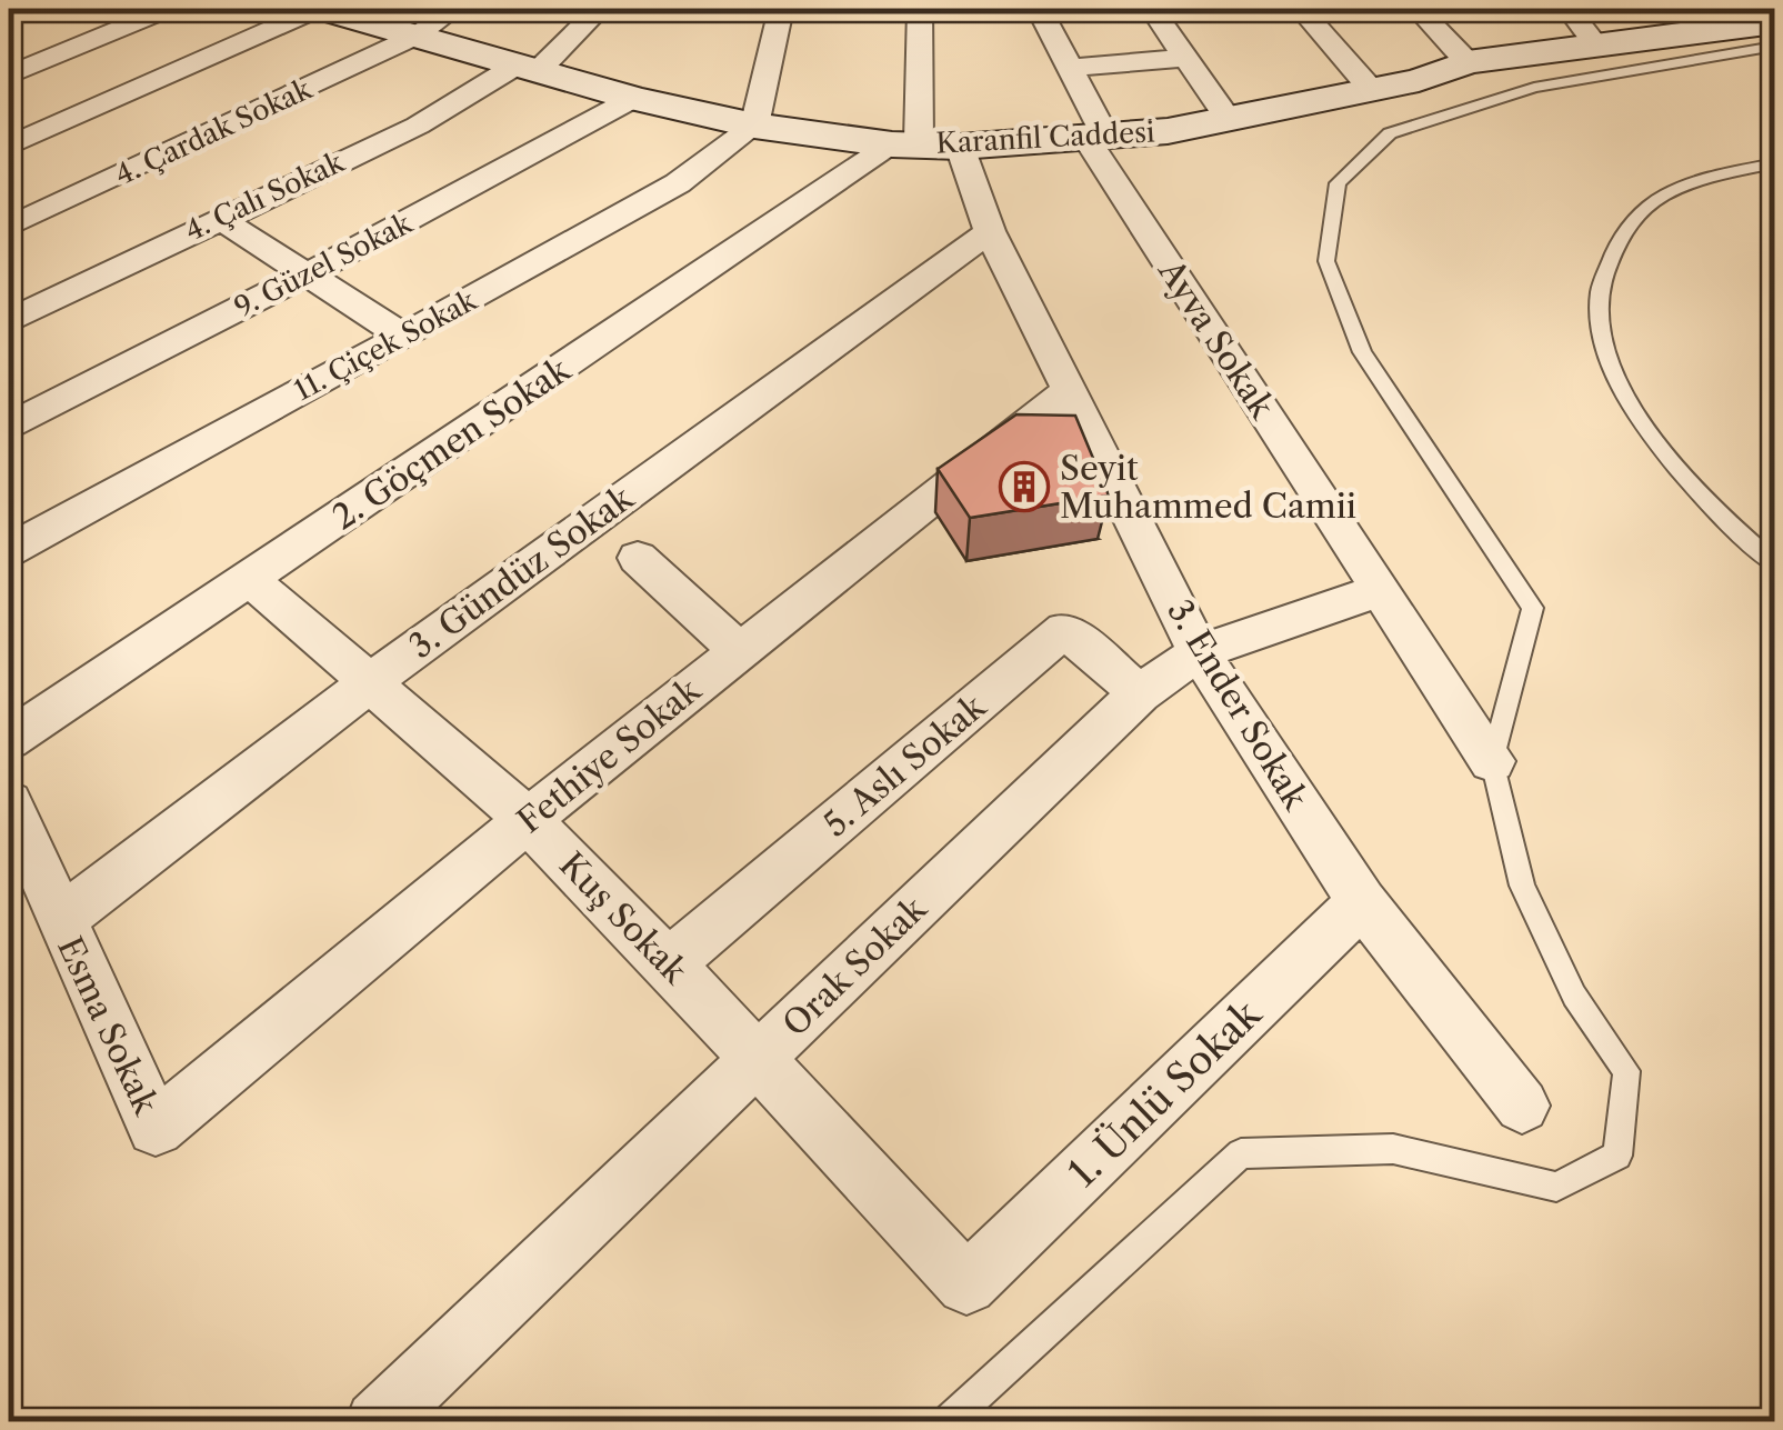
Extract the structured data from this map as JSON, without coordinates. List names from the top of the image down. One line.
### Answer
{"streets":{"street":["4. Çardak Sokak","Karanfil Caddesi","4. Çalı Sokak","9. Güzel Sokak","Ayva Sokak","11. Çiçek Sokak","2. Göçmen Sokak","3. Gündüz Sokak","3. Ender Sokak","Fethiye Sokak","5. Aslı Sokak","Kuş Sokak","Orak Sokak","Esma Sokak","1. Ünlü Sokak"]},"crossings":[["4. Çardak Sokak","Karanfil Caddesi"],["Karanfil Caddesi","4. Çalı Sokak"],["Karanfil Caddesi","9. Güzel Sokak"],["Karanfil Caddesi","Ayva Sokak"],["Karanfil Caddesi","11. Çiçek Sokak"],["Karanfil Caddesi","2. Göçmen Sokak"],["Karanfil Caddesi","3. Ender Sokak"],["Ayva Sokak","Orak Sokak"],["2. Göçmen Sokak","3. Ender Sokak"],["2. Göçmen Sokak","Kuş Sokak"],["3. Gündüz Sokak","3. Ender Sokak"],["3. Gündüz Sokak","Kuş Sokak"],["3. Gündüz Sokak","Esma Sokak"],["3. Ender Sokak","Fethiye Sokak"],["3. Ender Sokak","Orak Sokak"],["3. Ender Sokak","1. Ünlü Sokak"],["Fethiye Sokak","Kuş Sokak"],["Fethiye Sokak","Esma Sokak"],["5. Aslı Sokak","Kuş Sokak"],["5. Aslı Sokak","Orak Sokak"],["Kuş Sokak","Orak Sokak"],["Kuş Sokak","1. Ünlü Sokak"]],"places":{"building":["Seyit Muhammed Camii"]}}
